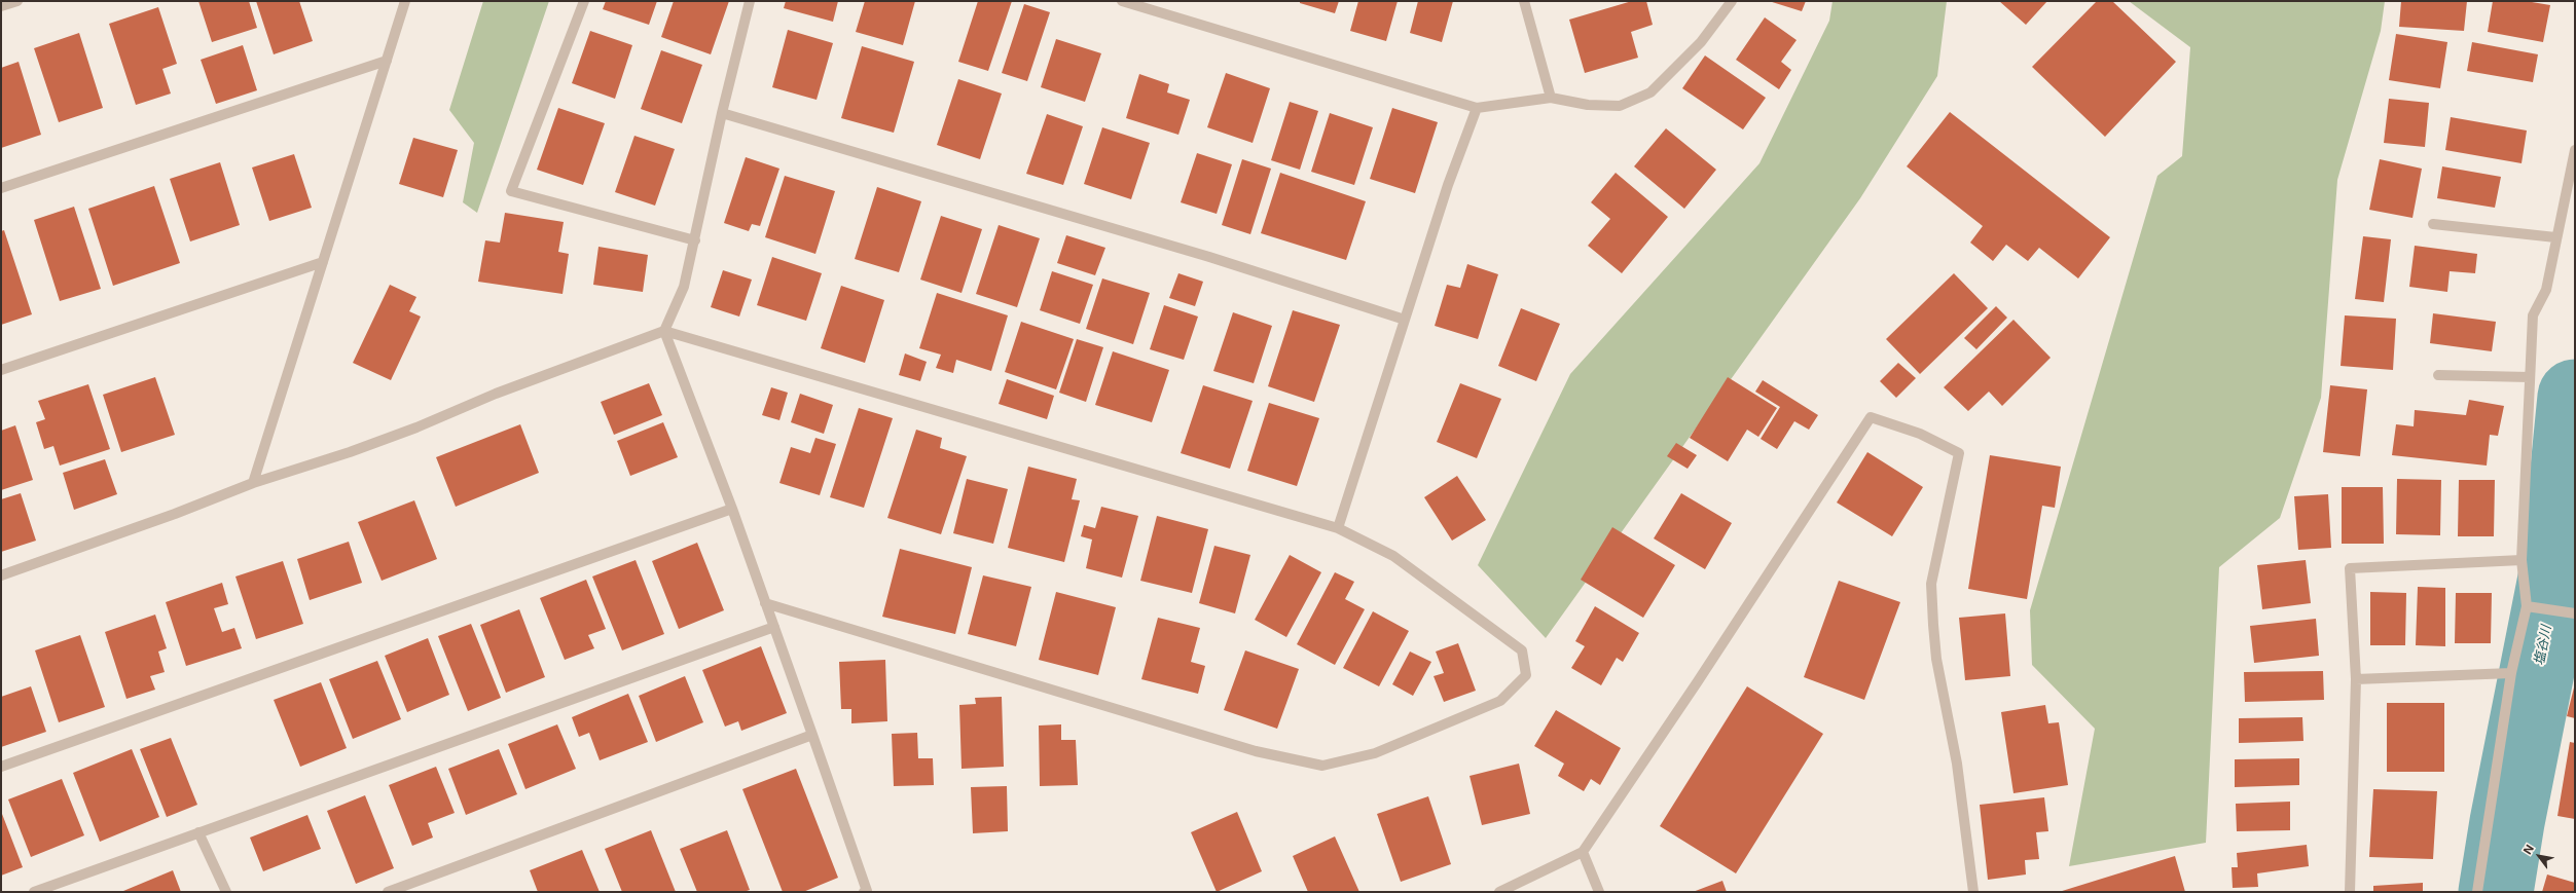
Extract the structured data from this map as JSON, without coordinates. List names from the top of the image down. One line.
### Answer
{"water":["塩谷川"],"north":"top left"}
